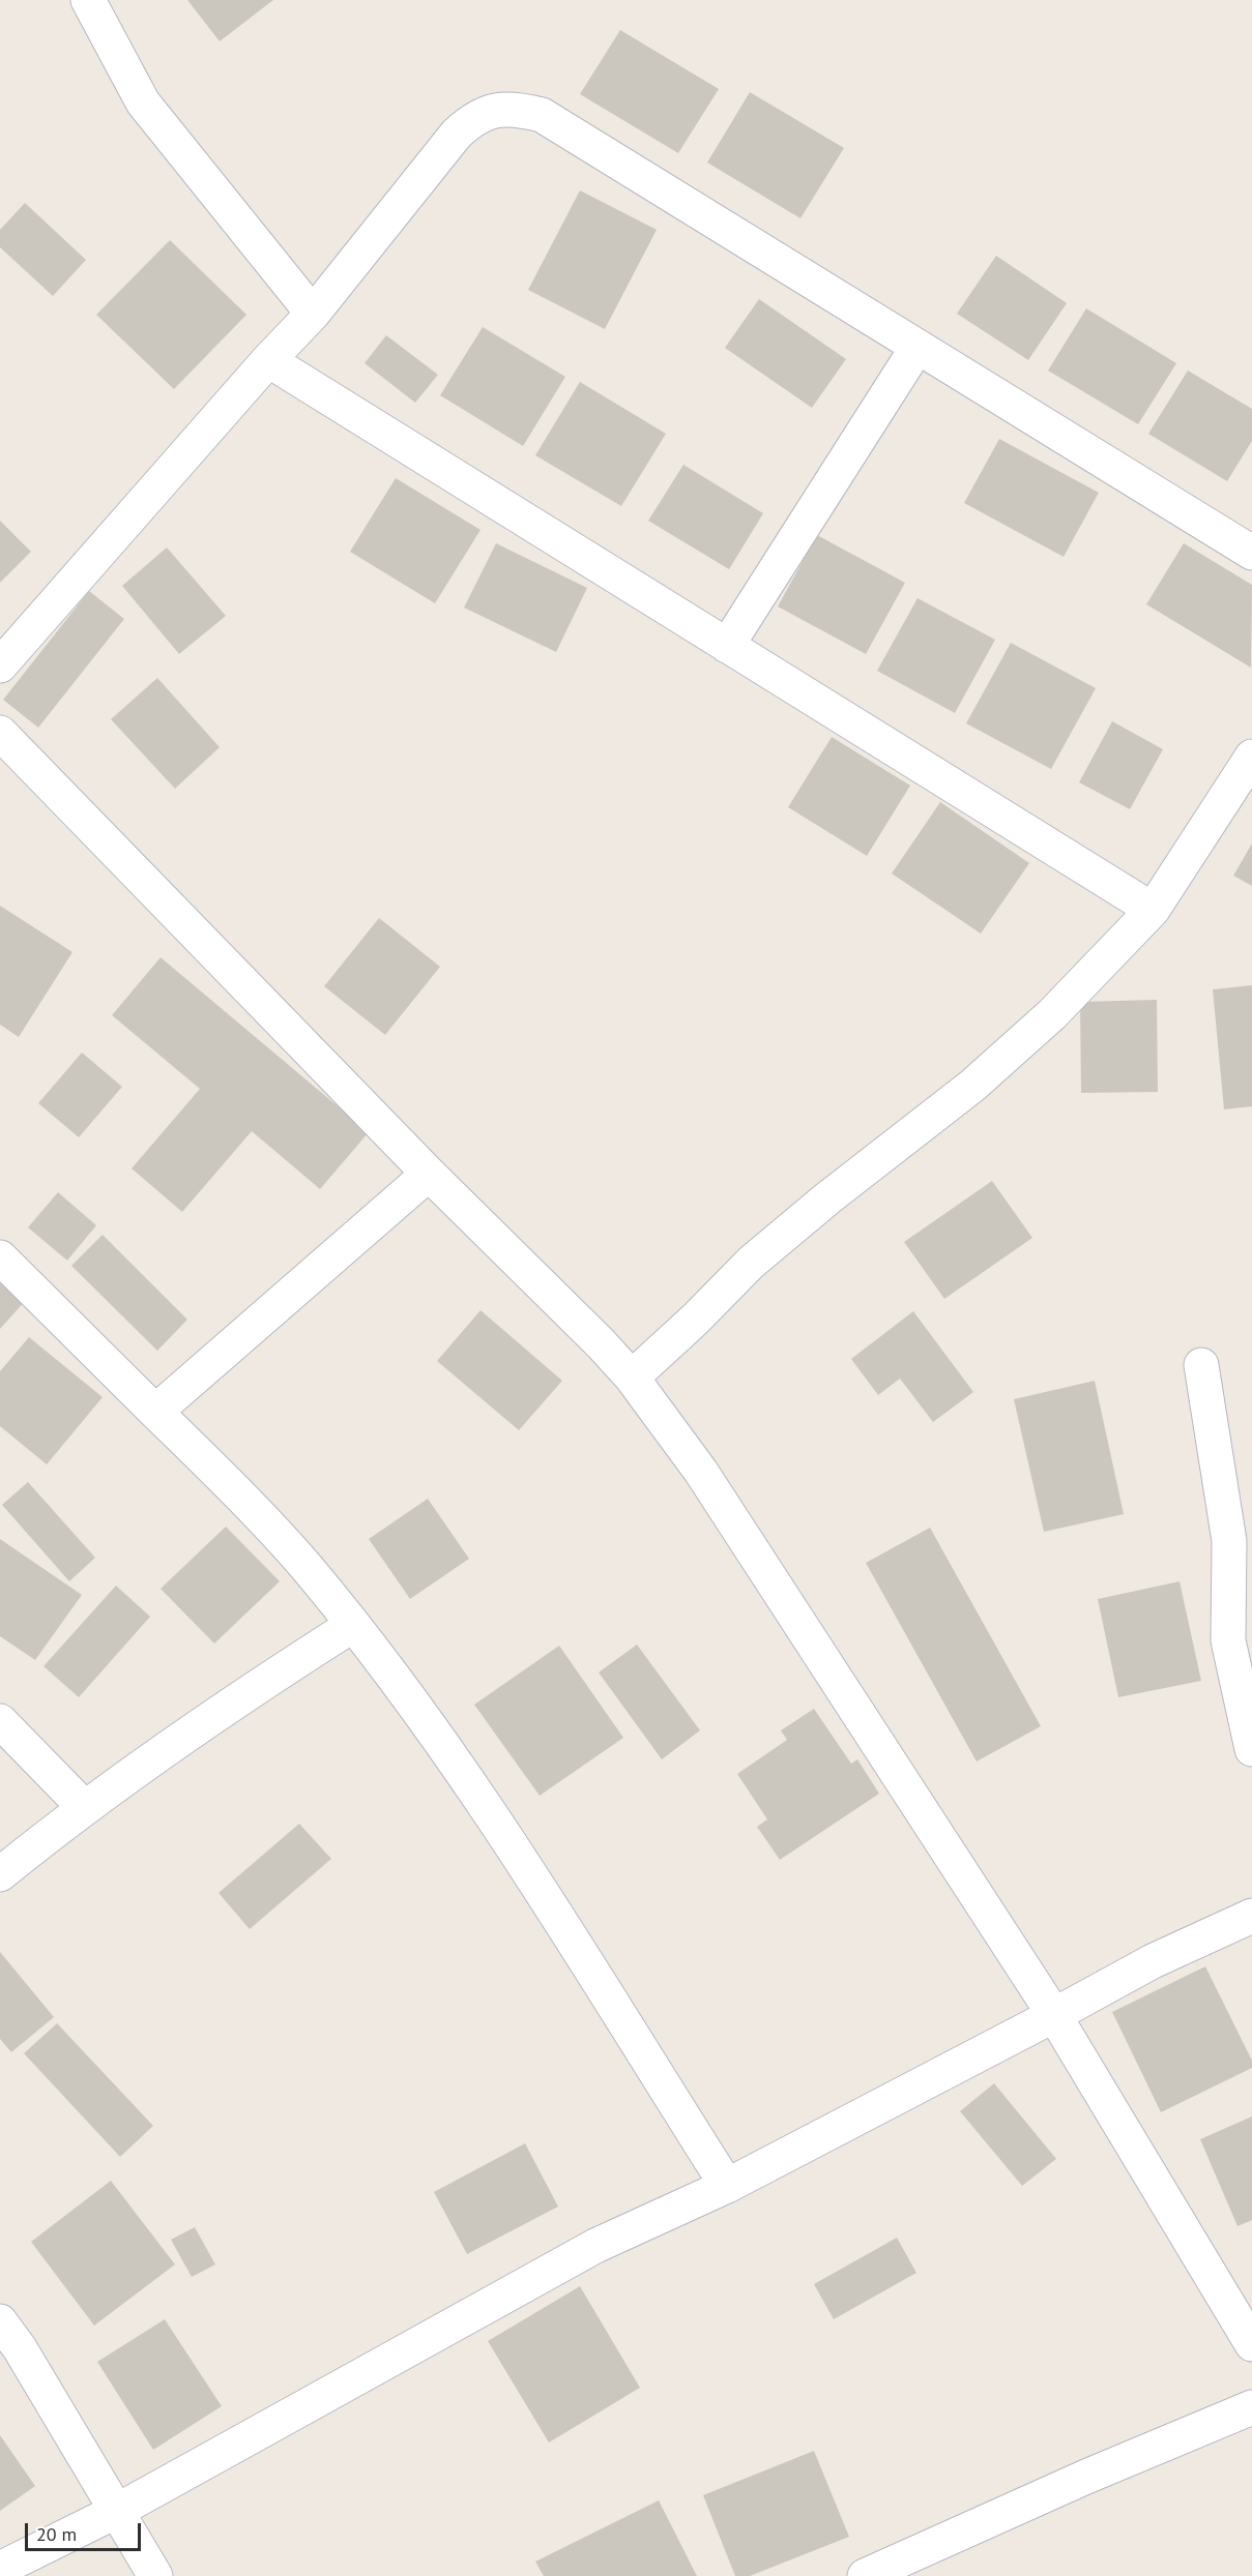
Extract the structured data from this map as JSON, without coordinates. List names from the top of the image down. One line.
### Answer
{"scale_bar":"20 m"}
